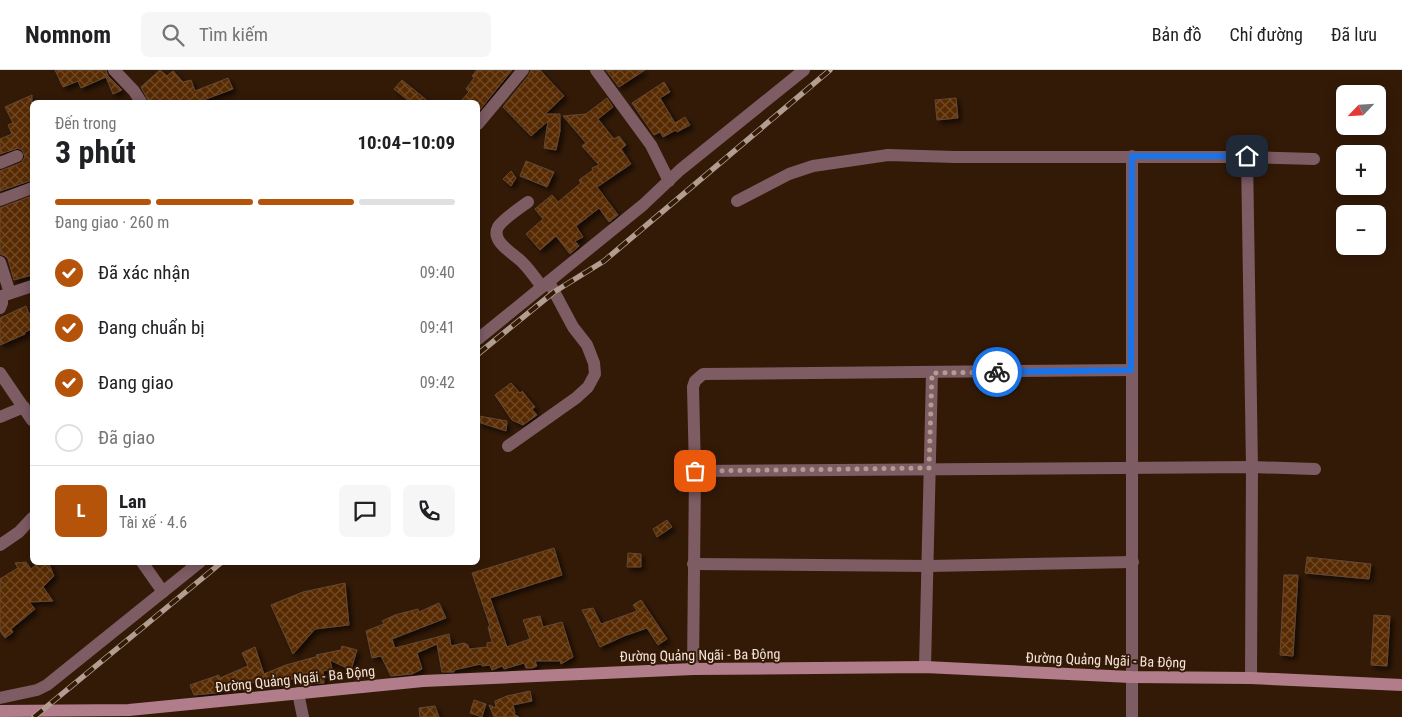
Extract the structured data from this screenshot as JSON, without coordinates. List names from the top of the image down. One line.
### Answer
{"streets":{"main road":["Đường Quảng Ngãi - Ba Động"]},"north":"bottom left","page":{"header":"Nomnom","search":"Tìm kiếm","nav":["Bản đồ","Chỉ đường","Đã lưu"],"map_buttons":["+","−"],"heading":["3 phút","Đến trong","10:04–10:09"],"panel":["Lan","Tài xế · 4.6"],"bar":"Đang giao · 260 m","list":[["Đã xác nhận","09:40"],["Đang chuẩn bị","09:41"],["Đang giao","09:42"],"Đã giao"],"round":"L"}}
